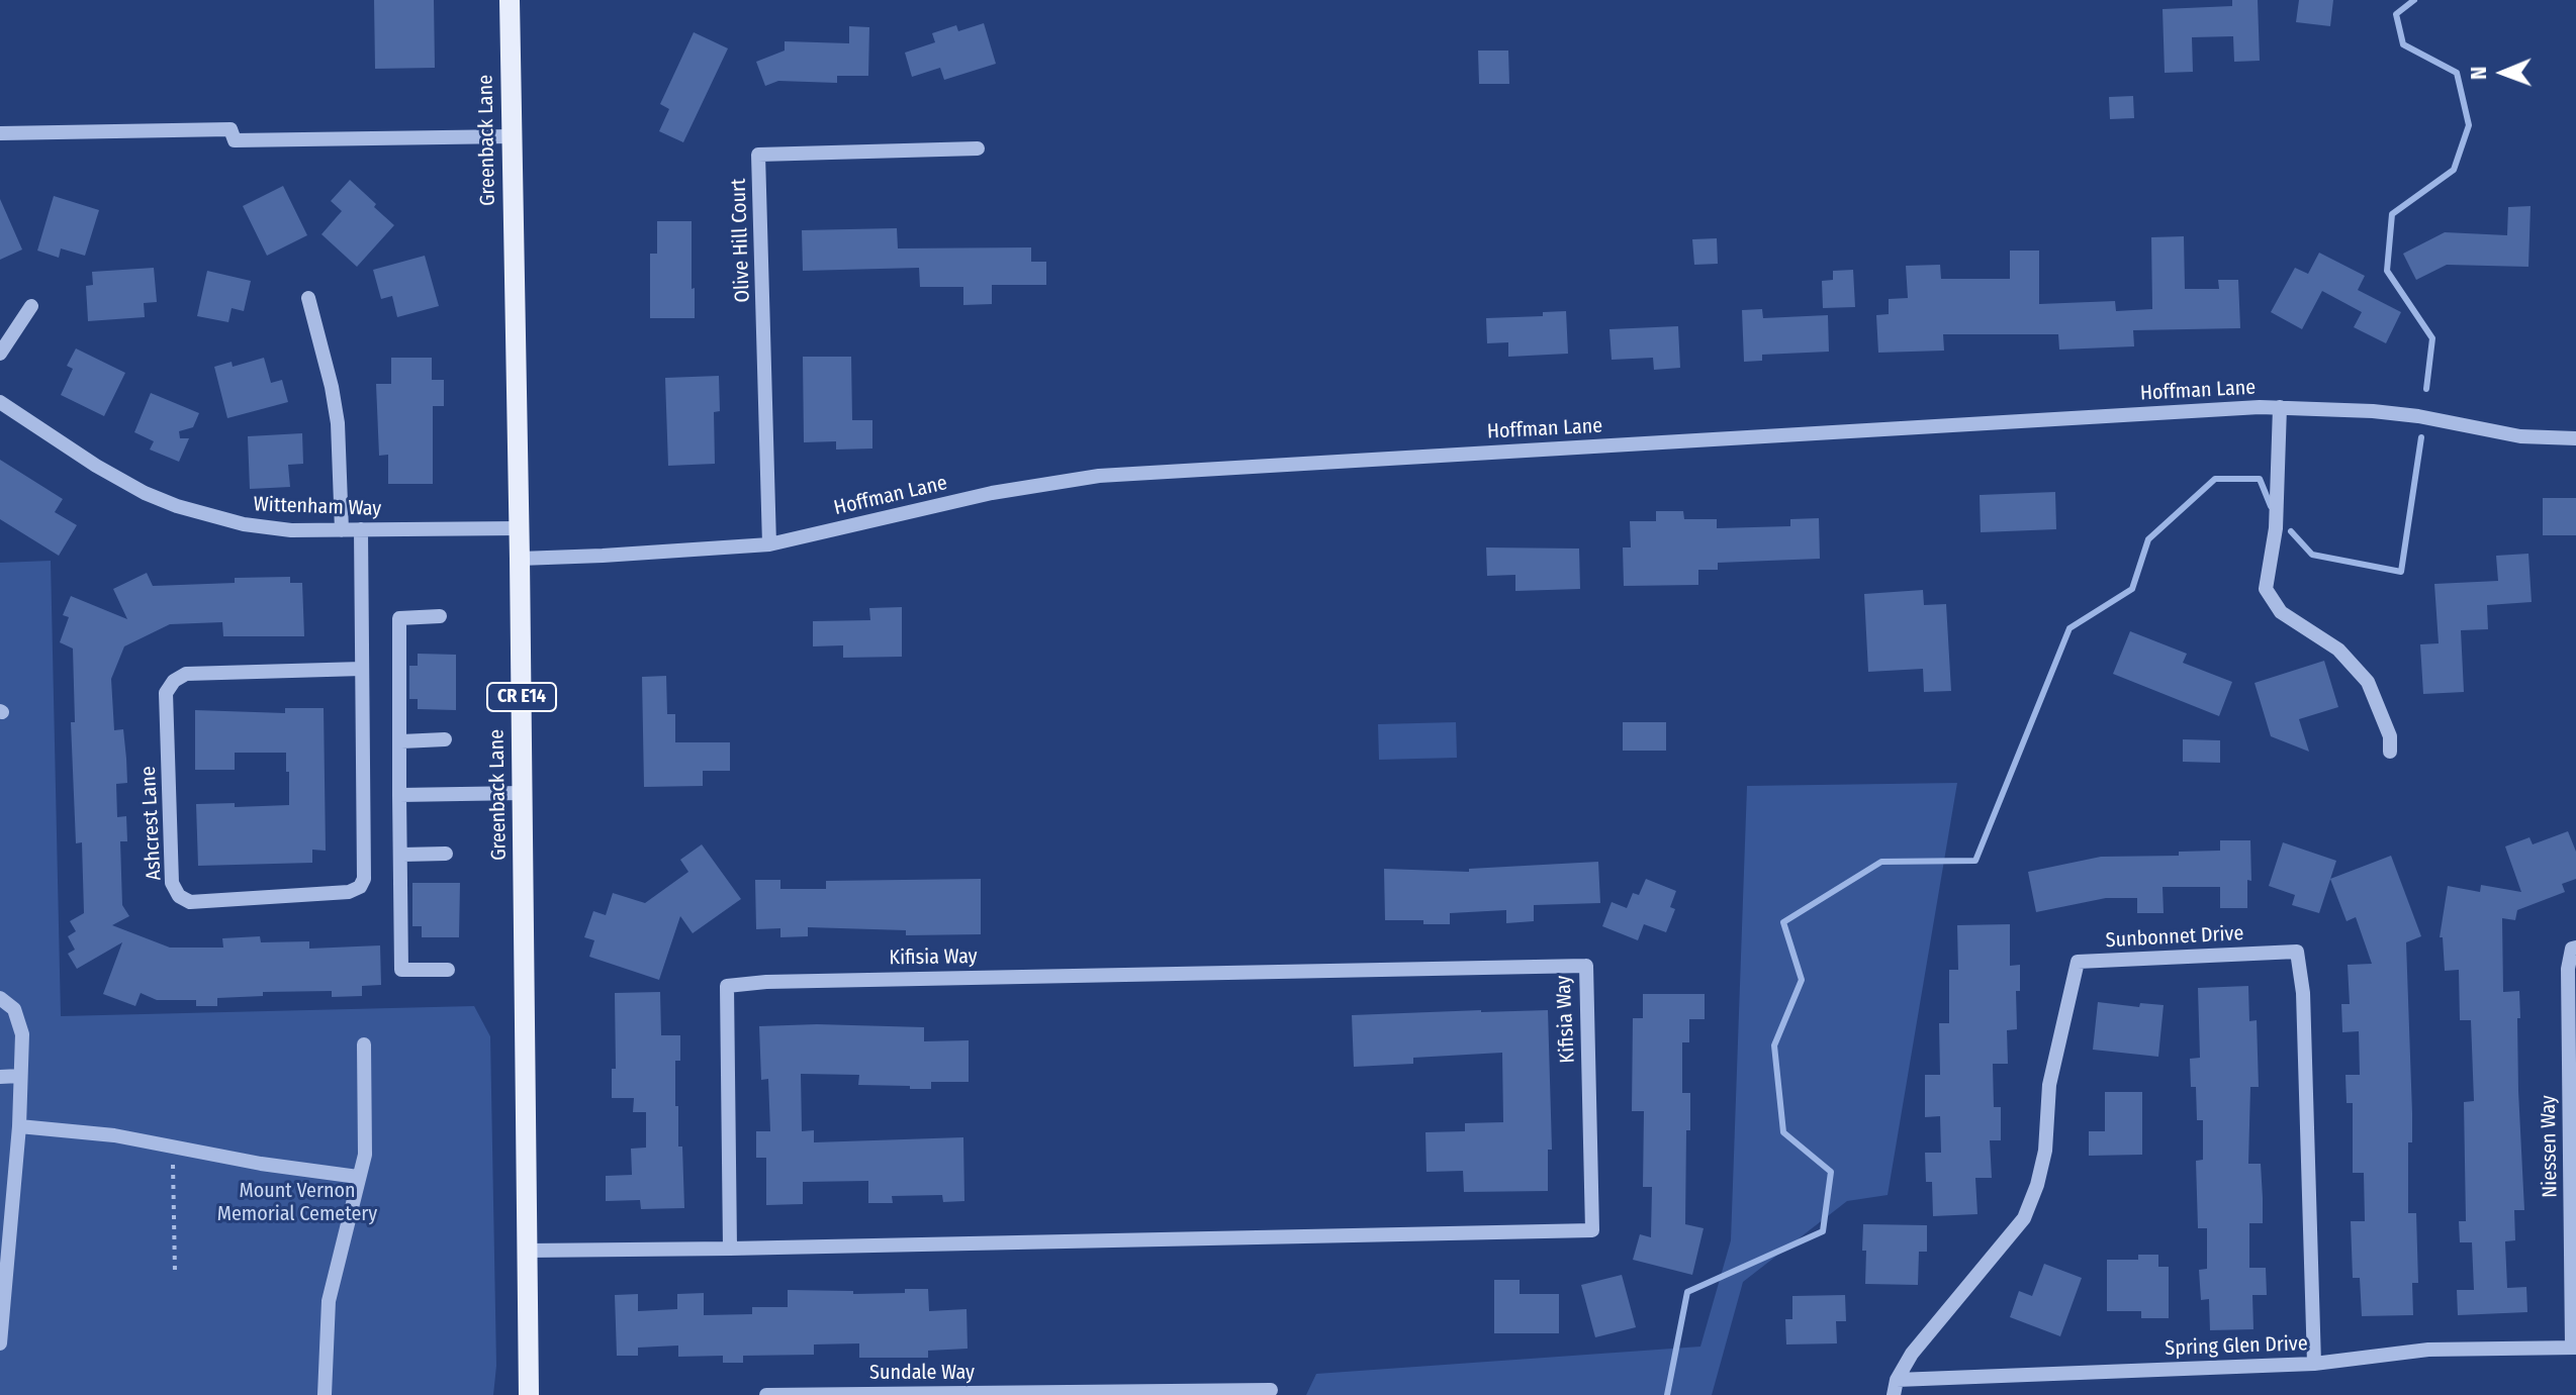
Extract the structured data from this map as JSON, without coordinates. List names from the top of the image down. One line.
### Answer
{"streets":{"main road":["Greenback Lane","CR E14"],"street":["Olive Hill Court","Hoffman Lane","Wittenham Way","Ashcrest Lane","Sunbonnet Drive","Kifisia Way","Niessen Way","Spring Glen Drive","Sundale Way"]},"crossings":[["Greenback Lane","Hoffman Lane"],["Greenback Lane","Wittenham Way"],["Greenback Lane","Kifisia Way"],["Olive Hill Court","Hoffman Lane"],["Wittenham Way","Ashcrest Lane"],["Sunbonnet Drive","Spring Glen Drive"],["Niessen Way","Spring Glen Drive"]],"parks":["Mount Vernon Memorial Cemetery"],"north":"left"}
